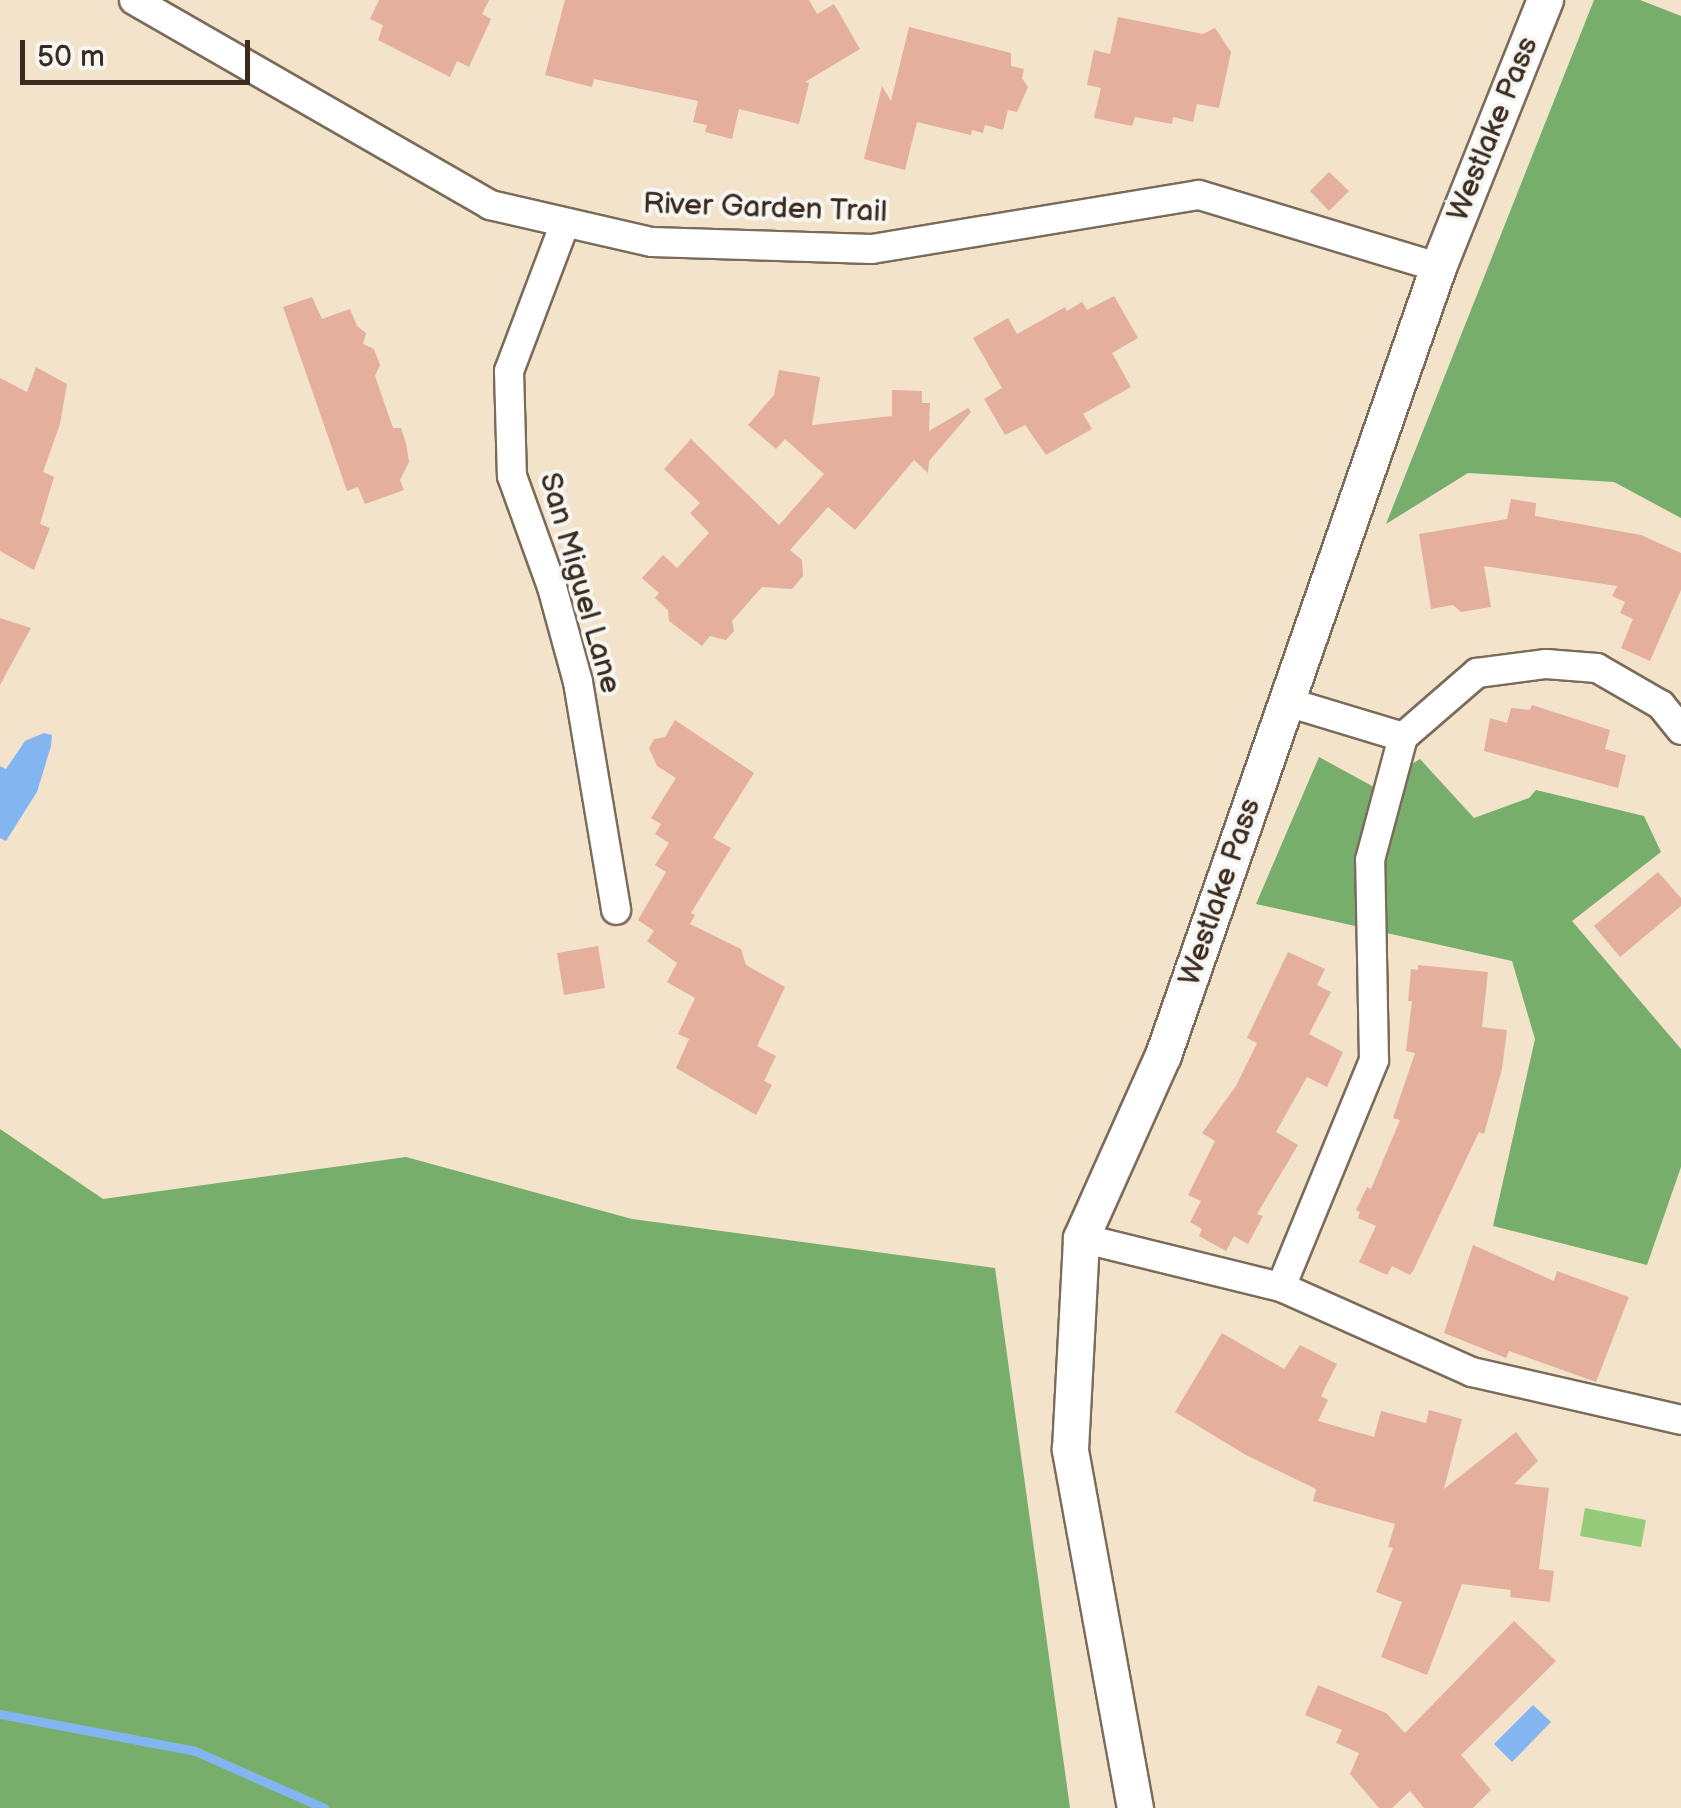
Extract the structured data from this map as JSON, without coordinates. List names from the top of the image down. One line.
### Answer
{"streets":{"street":["Westlake Pass","River Garden Trail","San Miguel Lane"]},"crossings":[["Westlake Pass","River Garden Trail"],["River Garden Trail","San Miguel Lane"]],"scale_bar":"50 m"}
